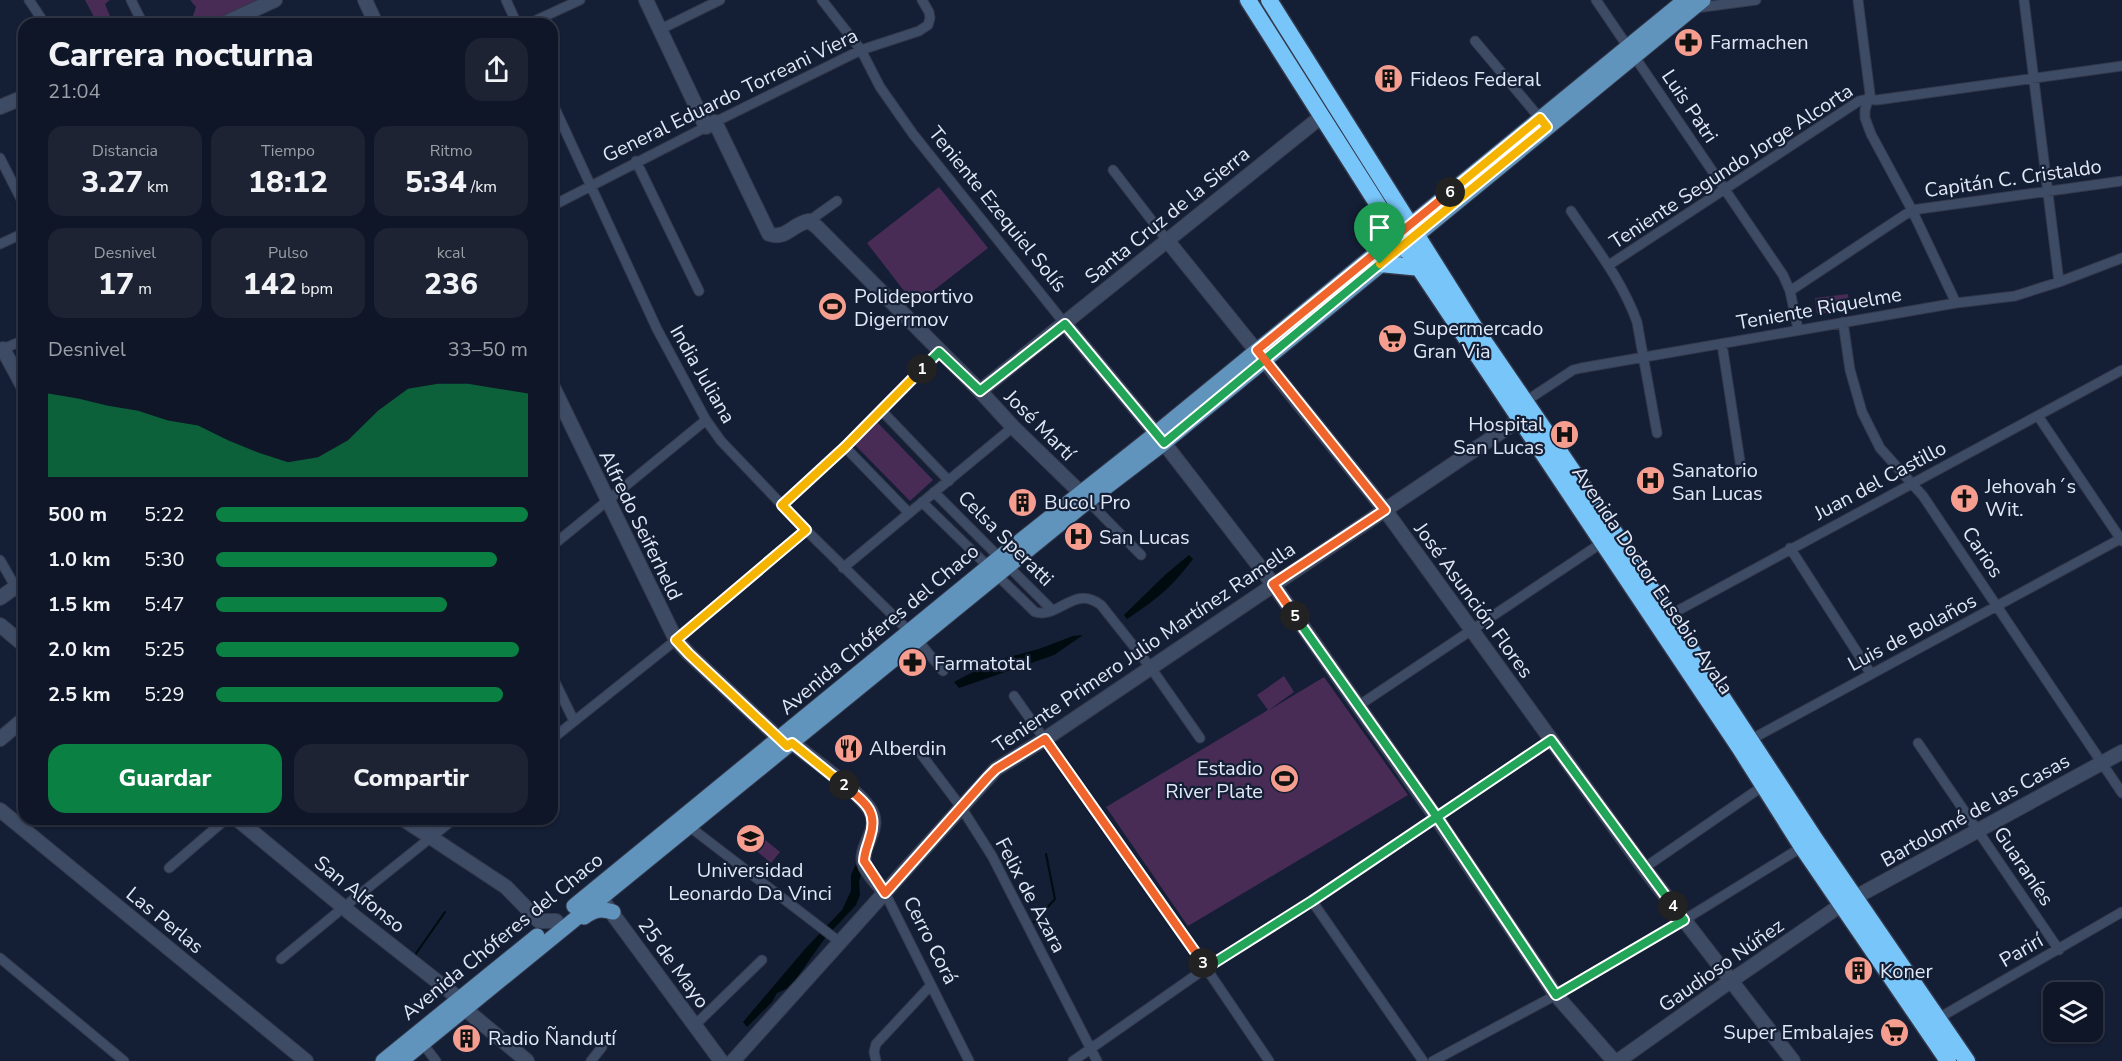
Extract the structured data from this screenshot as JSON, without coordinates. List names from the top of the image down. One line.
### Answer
{"streets":{"highway":["Avenida Doctor Eusebio Ayala"],"main road":["Avenida Chóferes del Chaco"],"street":["General Eduardo Torreani Viera","Luis Patri","Teniente Segundo Jorge Alcorta","Capitán C. Cristaldo","Teniente Ezequiel Solís","Santa Cruz de la Sierra","Teniente Riquelme","India Juliana","José Martí","Juan del Castillo","Alfredo Seiferheld","Celsa Speratti","Carios","José Asunción Flores","Luis de Bolaños","Teniente Primero Julio Martínez Ramella","Bartolomé de las Casas","Guaraníes","San Alfonso","Felix de Azara","Las Perlas","Cerro Corá","Parirí","25 de Mayo","Gaudioso Núñez"]},"crossings":[["General Eduardo Torreani Viera","Teniente Ezequiel Solís"],["General Eduardo Torreani Viera","India Juliana"],["Luis Patri","Teniente Segundo Jorge Alcorta"],["Luis Patri","Capitán C. Cristaldo"],["Luis Patri","Teniente Riquelme"],["Teniente Ezequiel Solís","Santa Cruz de la Sierra"],["Teniente Ezequiel Solís","Avenida Chóferes del Chaco"],["Teniente Ezequiel Solís","Teniente Primero Julio Martínez Ramella"],["Teniente Ezequiel Solís","Gaudioso Núñez"],["Santa Cruz de la Sierra","José Martí"],["Santa Cruz de la Sierra","Avenida Doctor Eusebio Ayala"],["Santa Cruz de la Sierra","José Asunción Flores"],["Teniente Riquelme","Carios"],["Teniente Riquelme","Avenida Doctor Eusebio Ayala"],["India Juliana","Avenida Chóferes del Chaco"],["José Martí","Avenida Chóferes del Chaco"],["Juan del Castillo","Carios"],["Juan del Castillo","Avenida Doctor Eusebio Ayala"],["Alfredo Seiferheld","Avenida Chóferes del Chaco"],["Alfredo Seiferheld","Cerro Corá"],["Celsa Speratti","Avenida Chóferes del Chaco"],["Carios","Luis de Bolaños"],["Carios","Bartolomé de las Casas"],["Avenida Doctor Eusebio Ayala","Avenida Chóferes del Chaco"],["Avenida Doctor Eusebio Ayala","Luis de Bolaños"],["Avenida Doctor Eusebio Ayala","Teniente Primero Julio Martínez Ramella"],["Avenida Doctor Eusebio Ayala","Bartolomé de las Casas"],["Avenida Doctor Eusebio Ayala","Parirí"],["Avenida Doctor Eusebio Ayala","Gaudioso Núñez"],["José Asunción Flores","Avenida Chóferes del Chaco"],["José Asunción Flores","Teniente Primero Julio Martínez Ramella"],["José Asunción Flores","Gaudioso Núñez"],["Avenida Chóferes del Chaco","San Alfonso"],["Avenida Chóferes del Chaco","Cerro Corá"],["Avenida Chóferes del Chaco","25 de Mayo"],["Teniente Primero Julio Martínez Ramella","Felix de Azara"],["Teniente Primero Julio Martínez Ramella","Cerro Corá"],["Bartolomé de las Casas","Guaraníes"],["Bartolomé de las Casas","Gaudioso Núñez"],["Guaraníes","Parirí"]],"places":{"pharmacy":["Farmachen","Farmatotal"],"building":["Fideos Federal","Bucol Pro","Koner","Radio Ñandutí"],"sports":["Polideportivo Digerrmov","Estadio River Plate"],"supermarket":["Supermercado Gran Via","Super Embalajes"],"hospital":["Hospital San Lucas","Sanatorio San Lucas","San Lucas"],"church":["Jehovah´s Wit."],"restaurant":["Alberdin"],"school or university":["Universidad Leonardo Da Vinci"]},"page":{"heading":["Carrera nocturna","21:04"],"stats":[["Distancia","3.27 km"],["Tiempo","18:12"],["Ritmo","5:34 /km"],["Desnivel","17 m"],["Pulso","142 bpm"],["kcal","236"]],"pins":["6","1","5","2","4","3"],"chart":["Desnivel","33–50 m"],"list":[{"name":"500 m","note":"5:22"},{"name":"1.0 km","note":"5:30"},{"name":"1.5 km","note":"5:47"},{"name":"2.0 km","note":"5:25"},{"name":"2.5 km","note":"5:29"}],"buttons":["Guardar","Compartir"]}}
